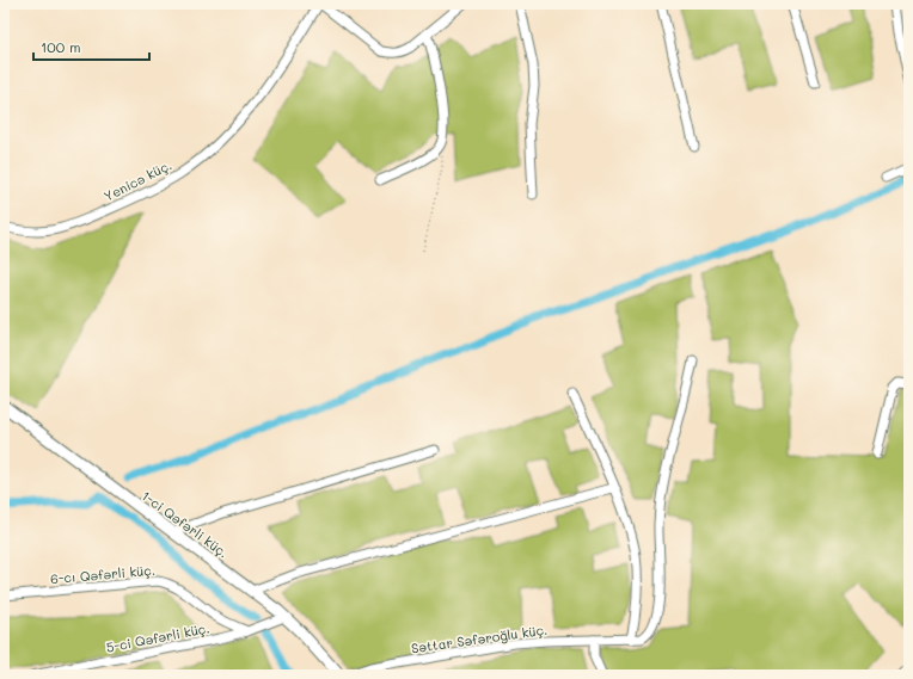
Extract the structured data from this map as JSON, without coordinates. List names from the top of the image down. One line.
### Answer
{"streets":{"street":["Yenicə küç.","1-ci Qəfərli küç.","6-cı Qəfərli küç.","5-ci Qəfərli küç.","Səttar Səfəroğlu küç."]},"crossings":[["1-ci Qəfərli küç.","5-ci Qəfərli küç."],["6-cı Qəfərli küç.","5-ci Qəfərli küç."]],"scale_bar":"100 m"}
